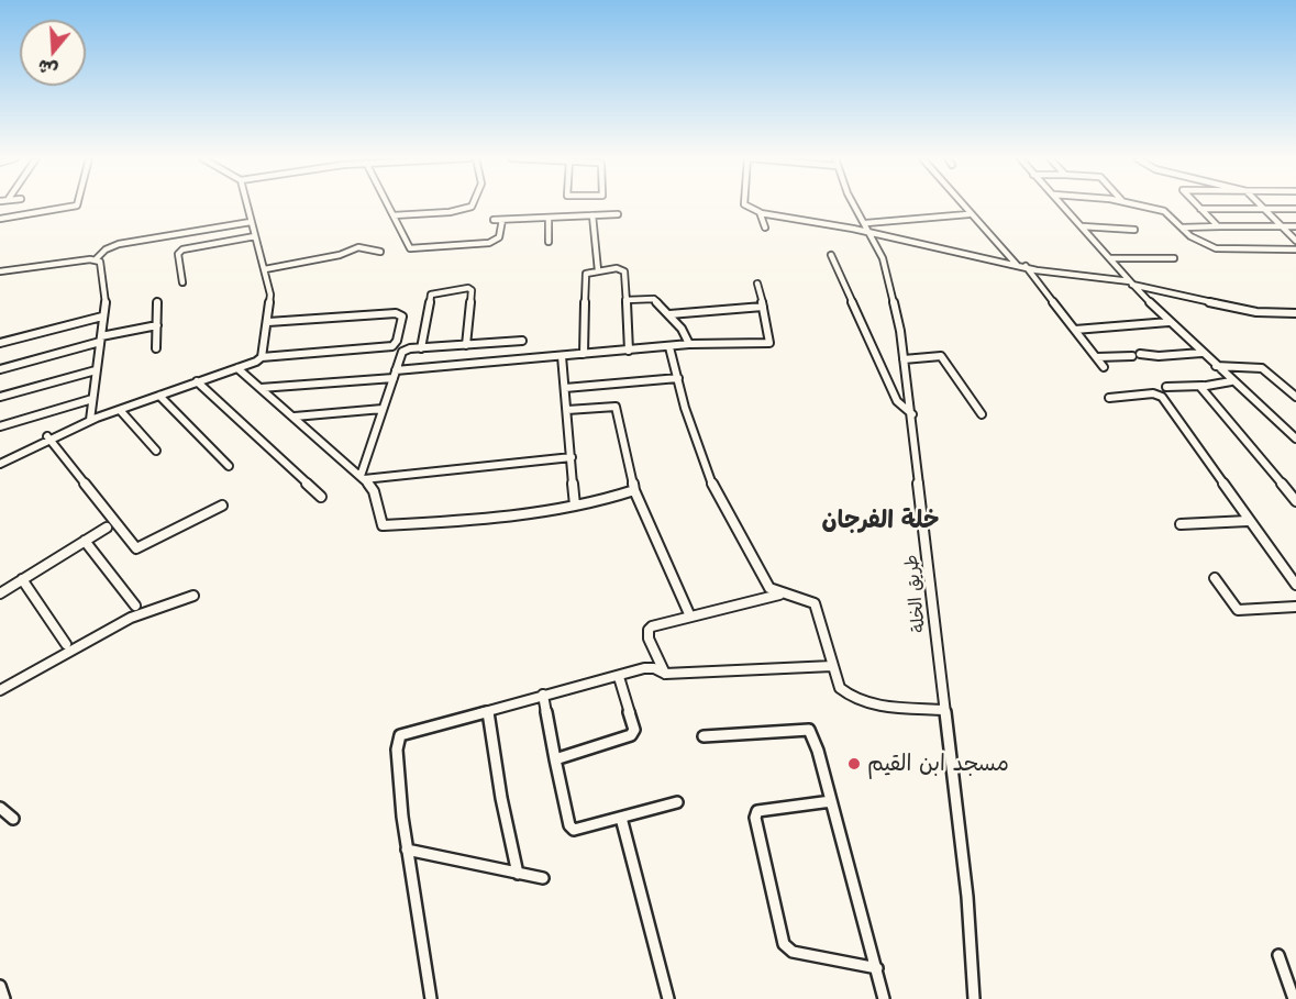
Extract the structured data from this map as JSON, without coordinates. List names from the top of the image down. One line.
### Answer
{"streets":{"street":["طريق الخلة"]},"districts":["خلة الفرجان"],"places":["مسجد ابن القيم"],"north":"bottom"}
